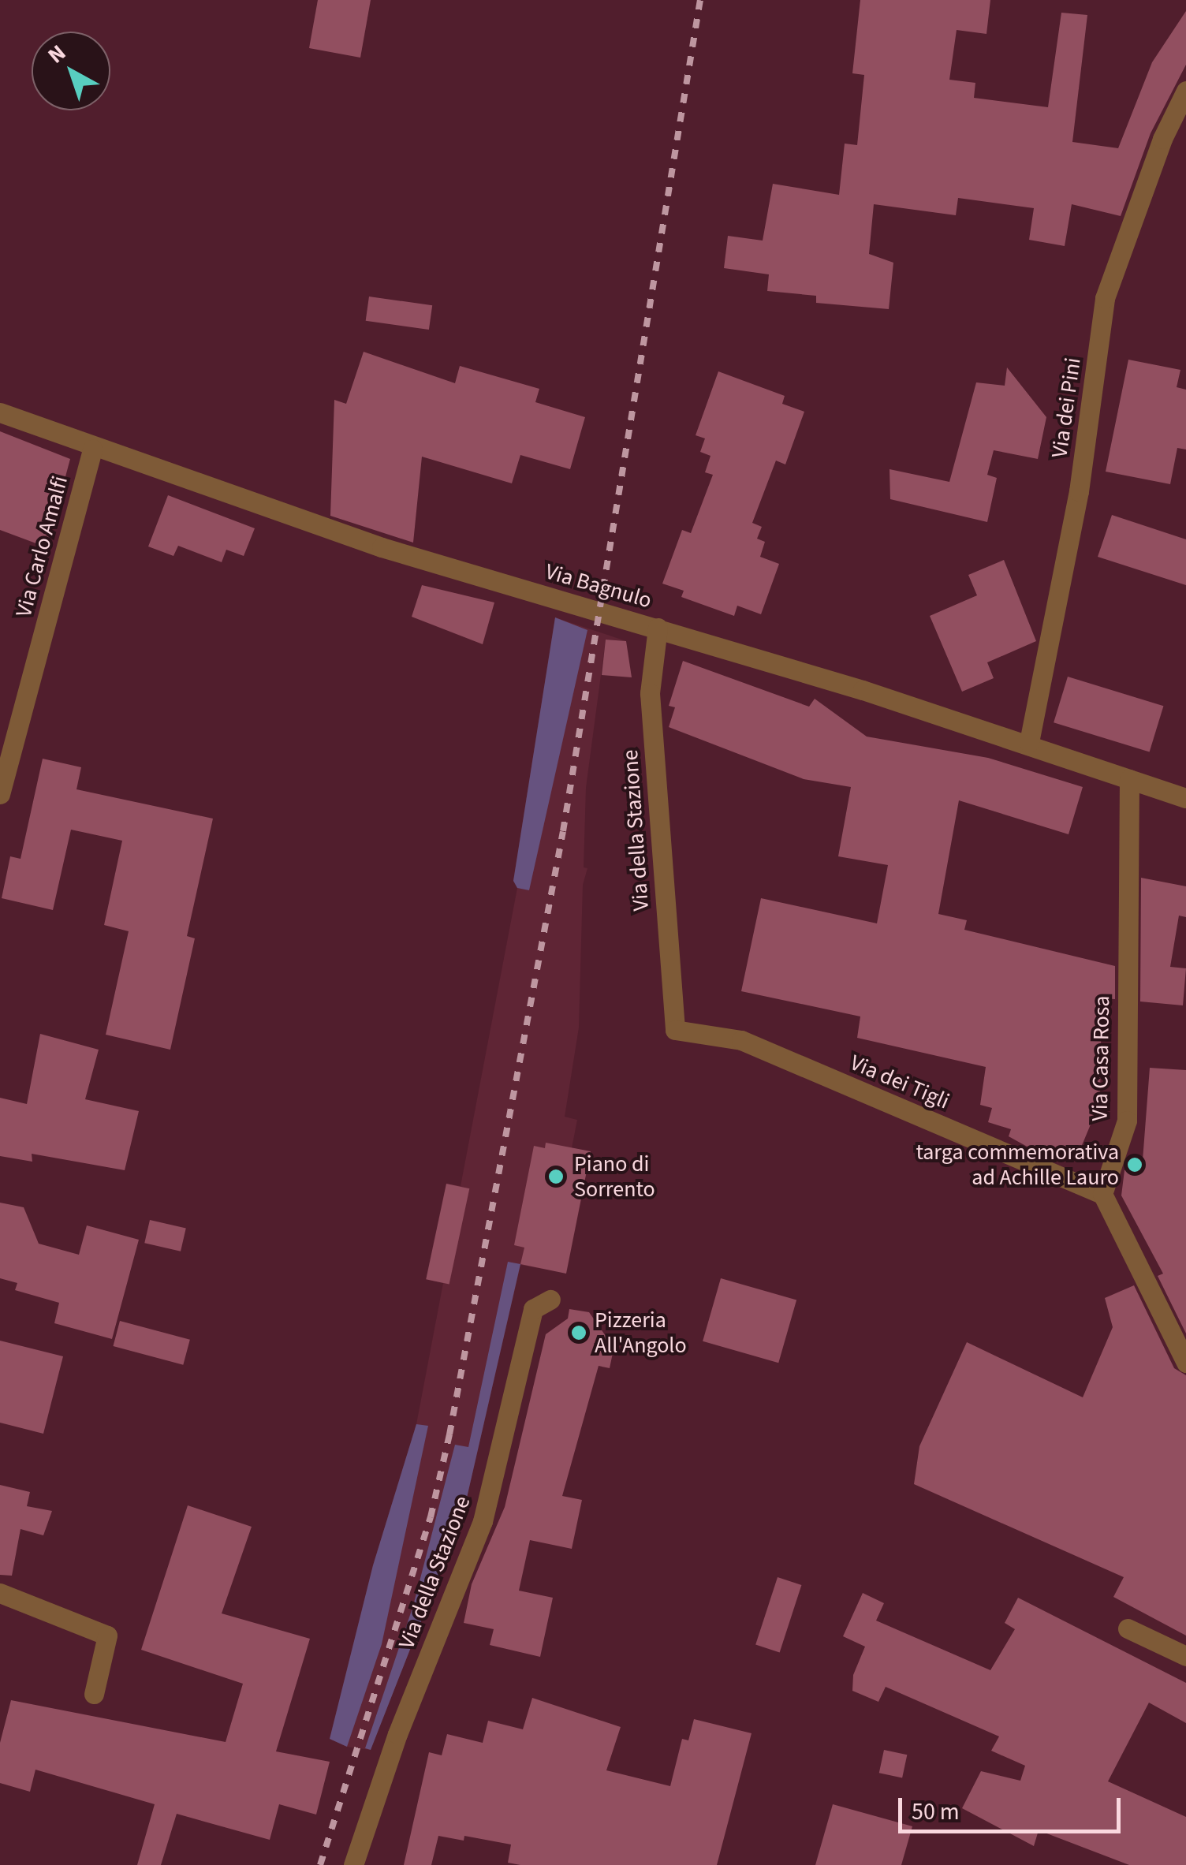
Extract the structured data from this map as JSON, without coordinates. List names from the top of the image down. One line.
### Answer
{"streets":{"street":["Via dei Pini","Via Carlo Amalfi","Via Bagnulo","Via della Stazione","Via Casa Rosa","Via dei Tigli"]},"crossings":[["Via dei Pini","Via Bagnulo"],["Via Carlo Amalfi","Via Bagnulo"],["Via Bagnulo","Via della Stazione"],["Via Bagnulo","Via Casa Rosa"],["Via della Stazione","Via dei Tigli"],["Via Casa Rosa","Via dei Tigli"]],"places":["targa commemorativa ad Achille Lauro","Piano di Sorrento","Pizzeria All'Angolo"],"scale_bar":"50 m","north":"top left"}
